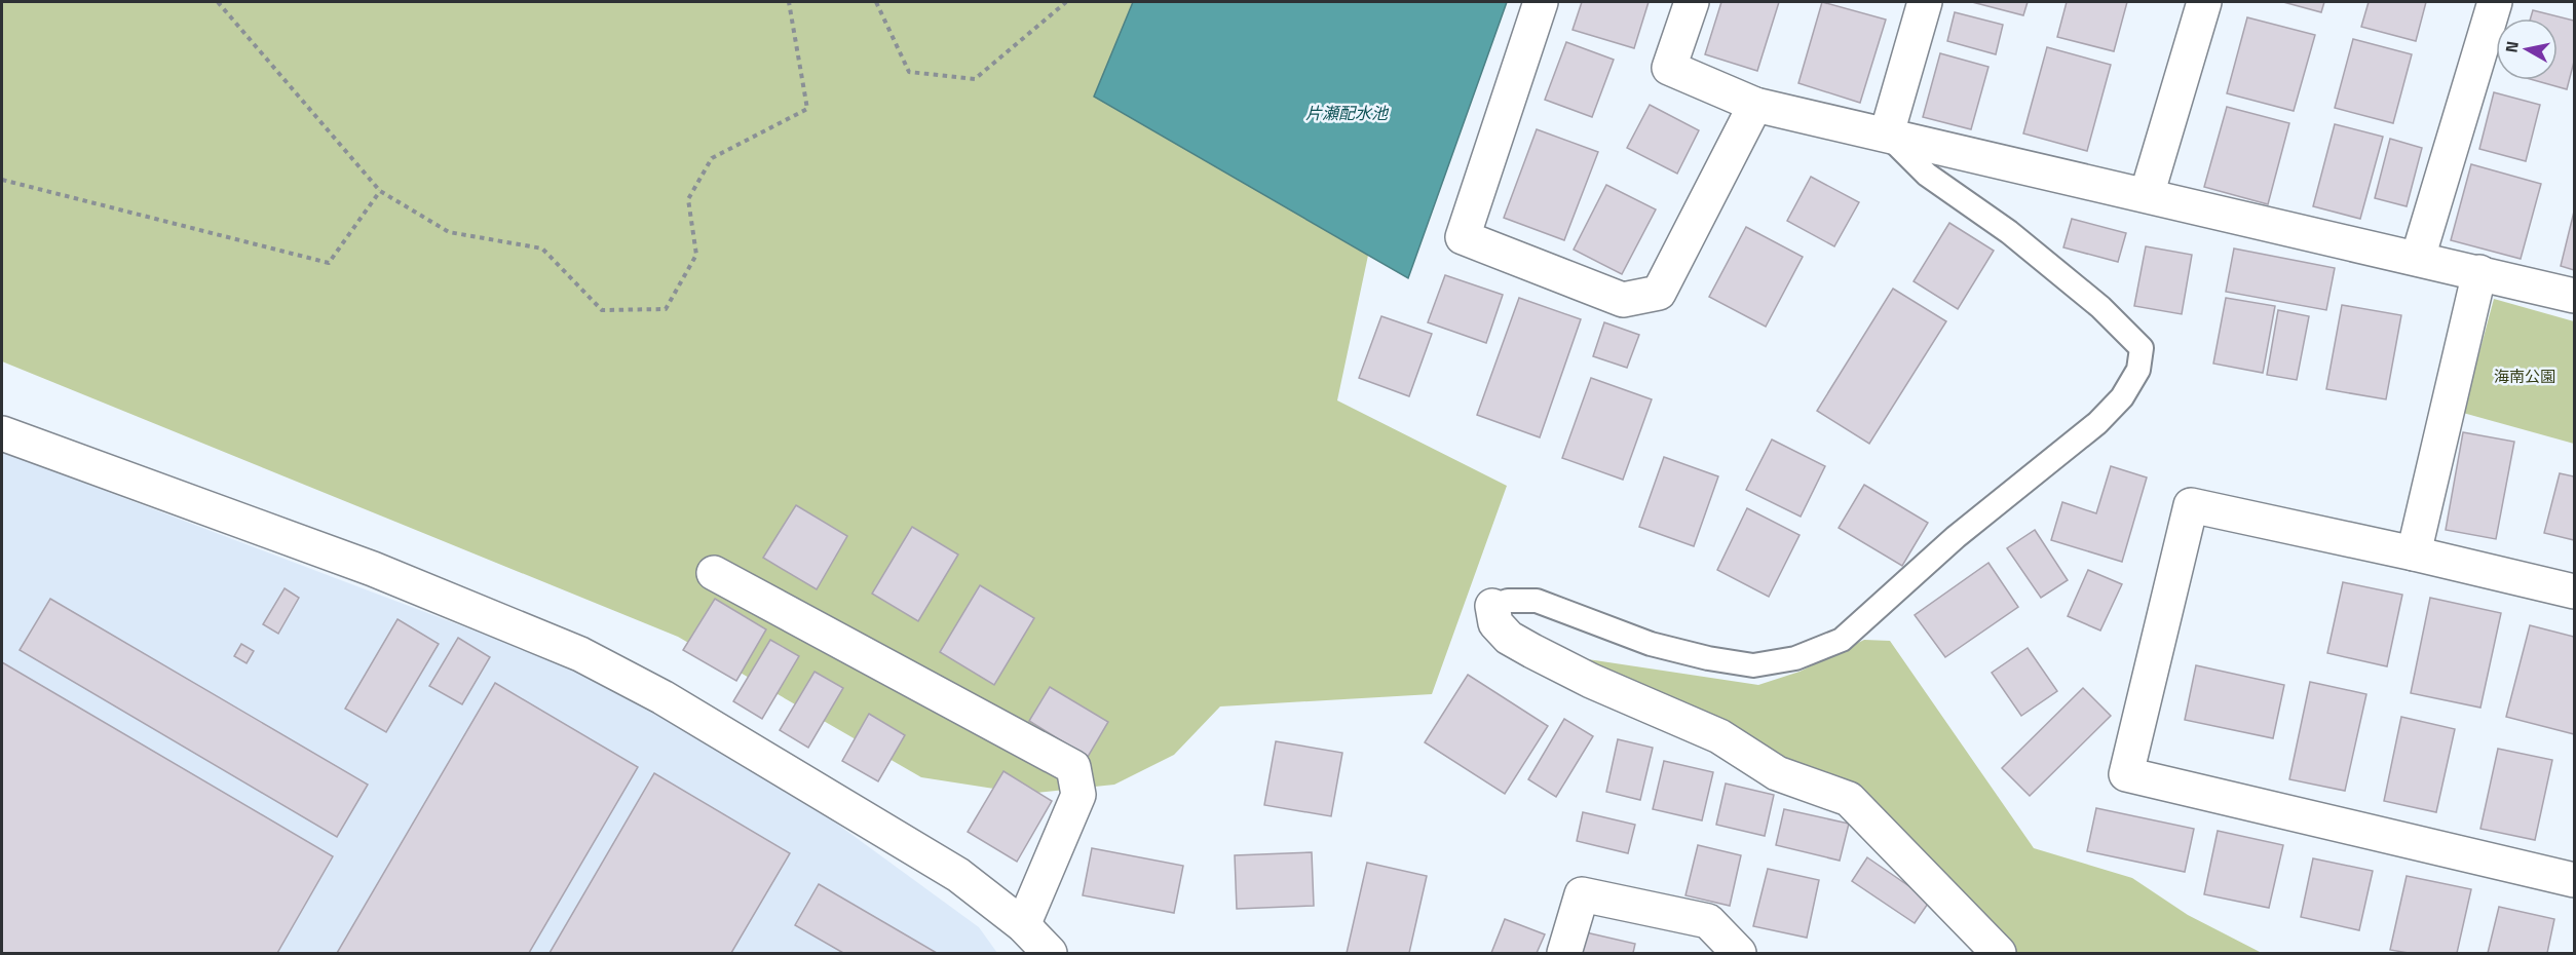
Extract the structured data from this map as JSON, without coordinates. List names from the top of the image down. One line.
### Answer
{"water":["片瀬配水池"],"parks":["海南公園"],"north":"left"}
